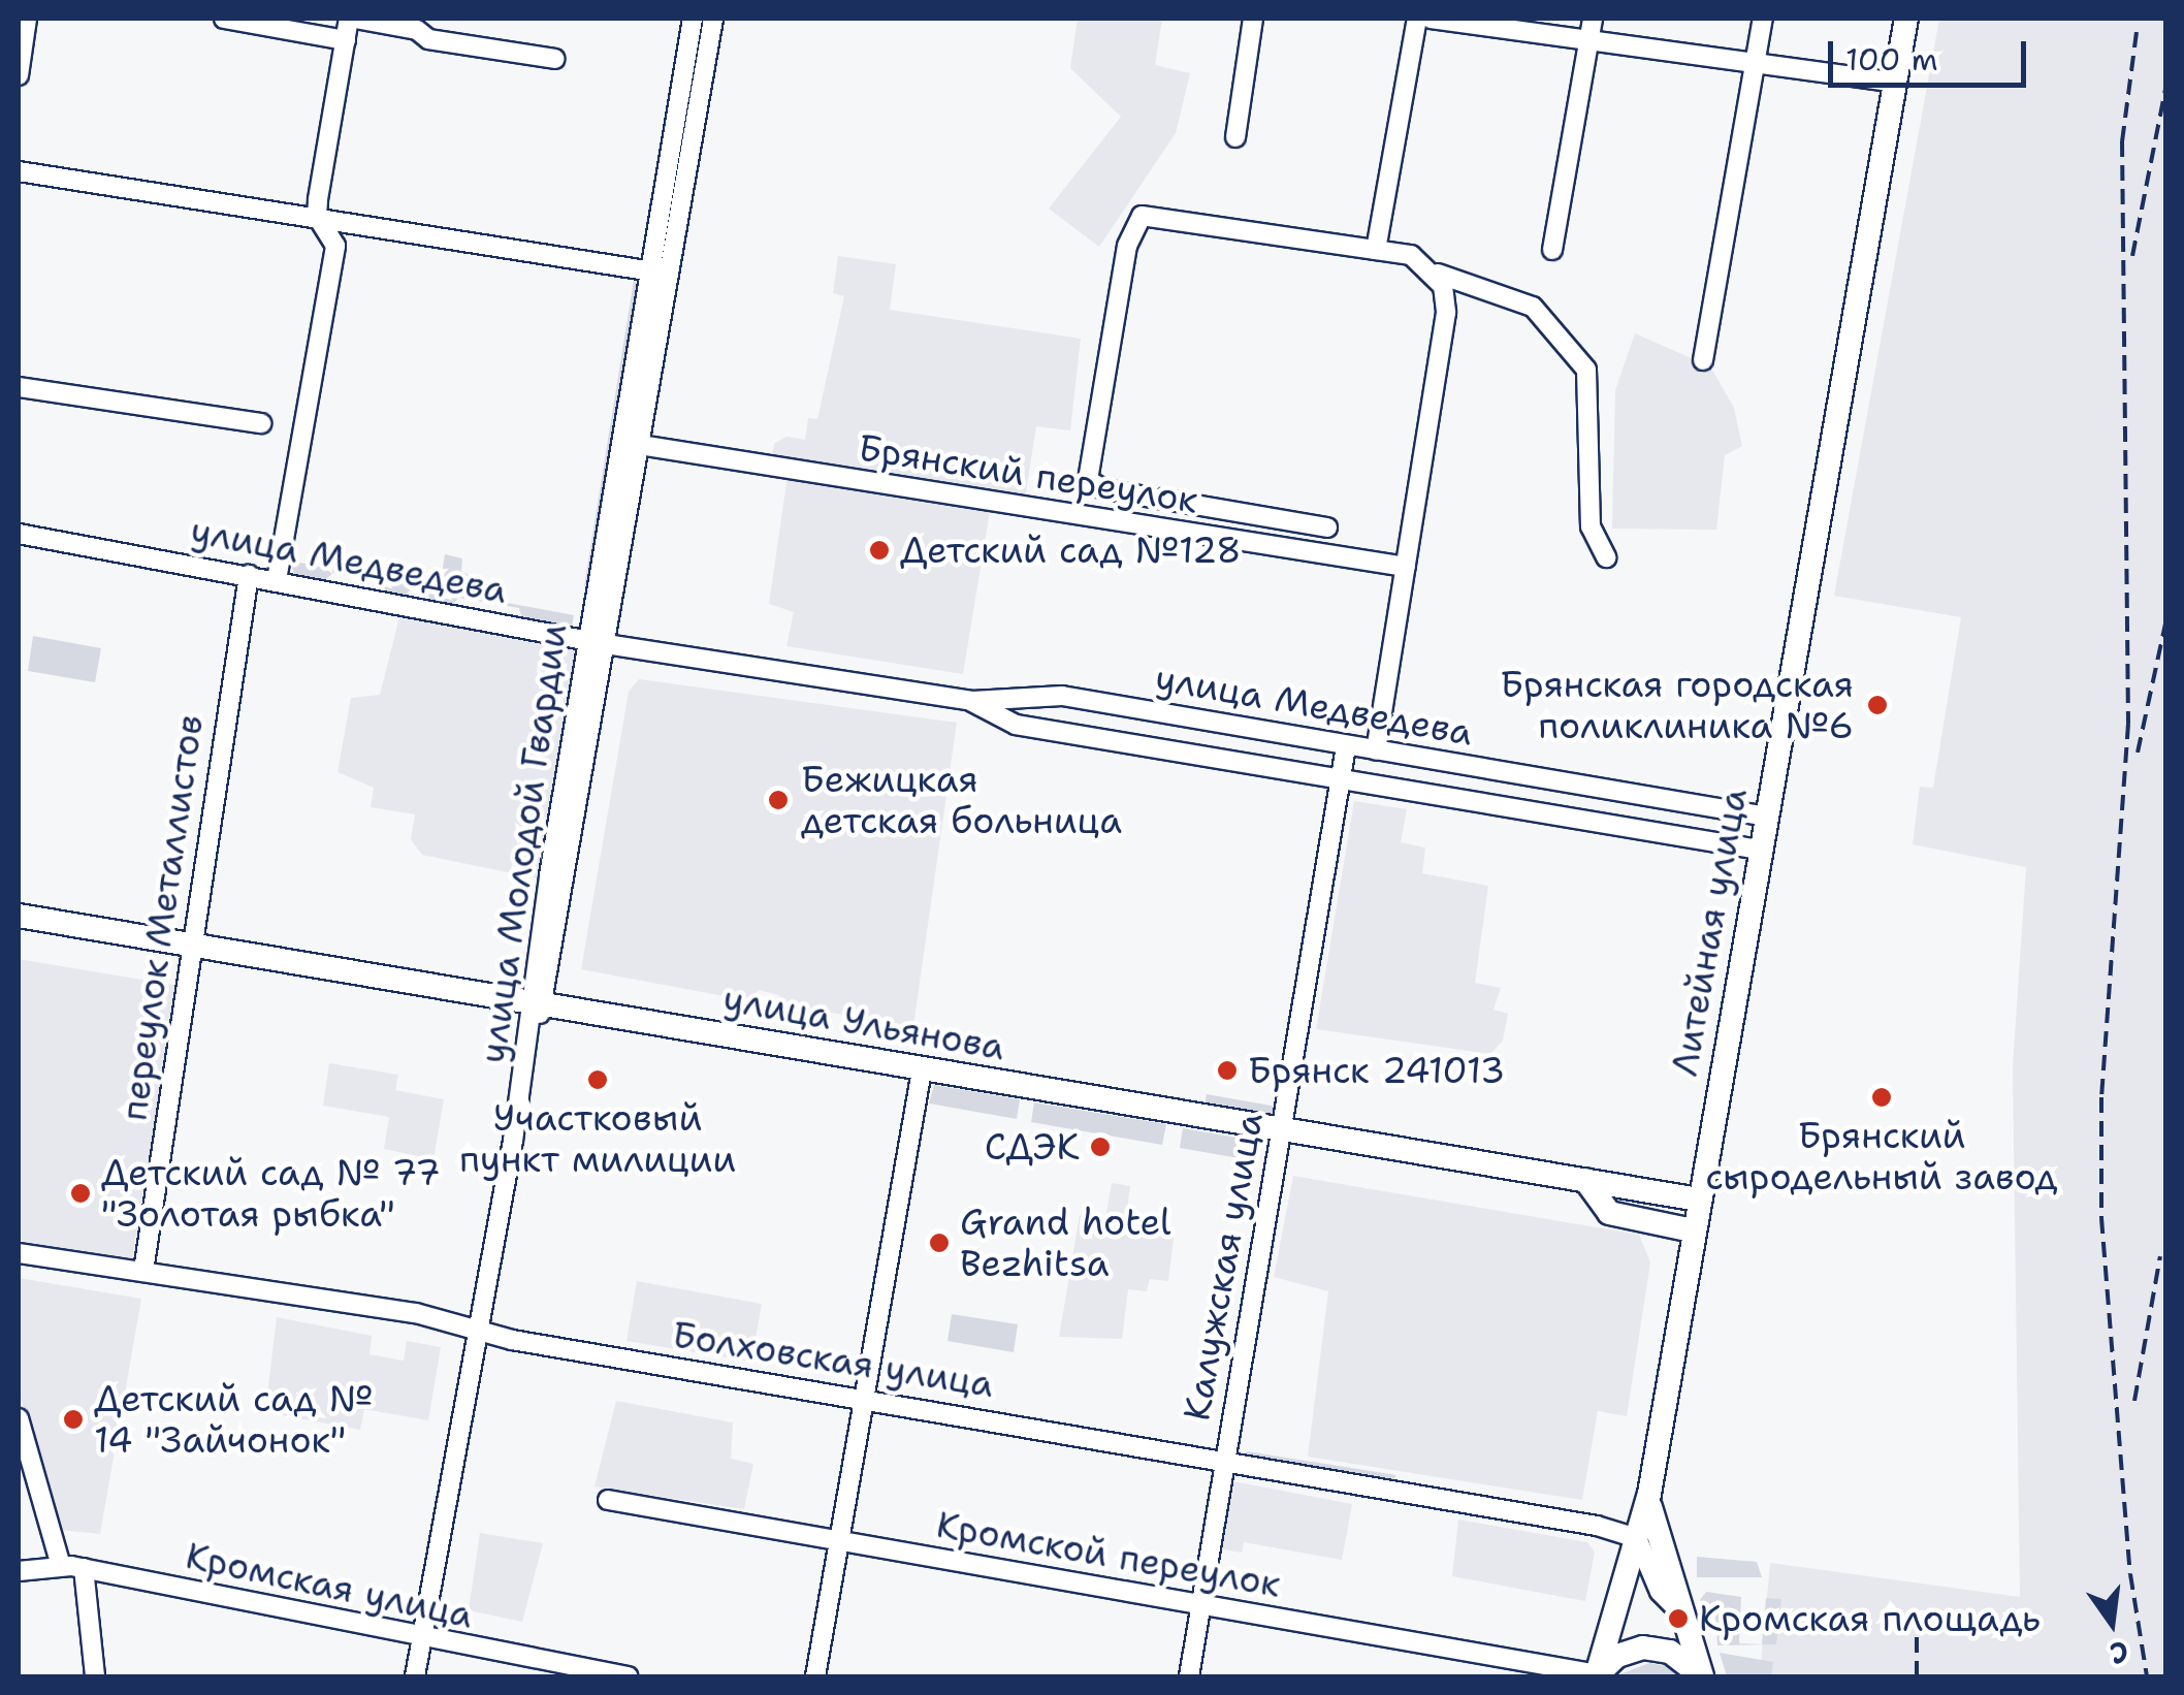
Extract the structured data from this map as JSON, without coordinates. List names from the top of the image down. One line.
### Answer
{"streets":{"main road":["Литейная улица","улица Ульянова"],"street":["Брянский переулок","улица Медведева","улица Молодой Гвардии","переулок Металлистов","Калужская улица","Болховская улица","Кромской переулок","Кромская улица"]},"crossings":[["Брянский переулок","улица Молодой Гвардии"],["улица Медведева","улица Молодой Гвардии"],["улица Медведева","переулок Металлистов"],["улица Медведева","Литейная улица"],["улица Медведева","Калужская улица"],["улица Молодой Гвардии","улица Ульянова"],["улица Молодой Гвардии","Болховская улица"],["улица Молодой Гвардии","Кромская улица"],["переулок Металлистов","улица Ульянова"],["переулок Металлистов","Болховская улица"],["Литейная улица","улица Ульянова"],["Литейная улица","Болховская улица"],["Литейная улица","Кромской переулок"],["улица Ульянова","Калужская улица"],["Калужская улица","Болховская улица"],["Калужская улица","Кромской переулок"]],"places":["Детский сад №128","Брянская городская поликлиника №6","Бежицкая детская больница","Брянск 241013","Участковый пункт милиции","Брянский сыродельный завод","СДЭК","Детский сад № 77 \"Золотая рыбка\"","Grand hotel Bezhitsa","Детский сад № 14 \"Зайчонок\"","Кромская площадь"],"scale_bar":"100 m","north":"bottom"}
